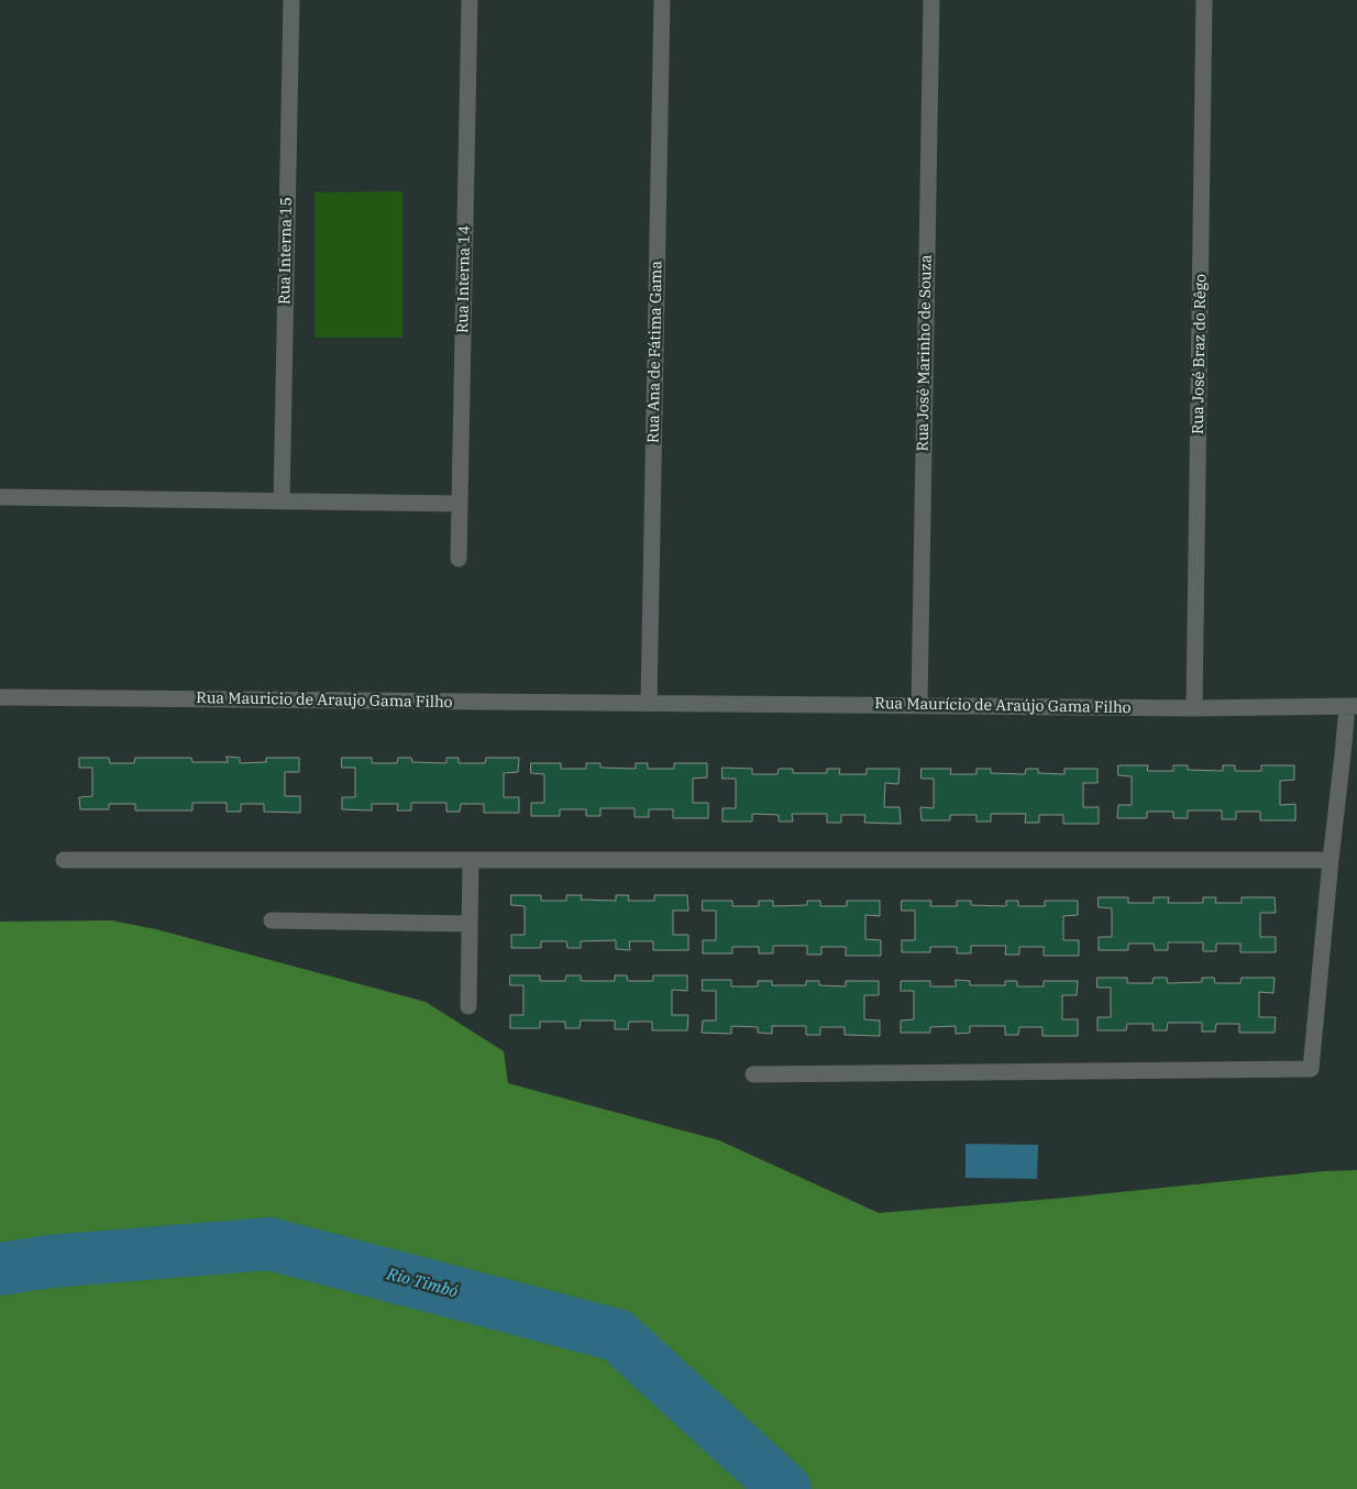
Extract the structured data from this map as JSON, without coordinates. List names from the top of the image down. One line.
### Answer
{"streets":{"street":["Rua Interna 15","Rua Interna 14","Rua Ana de Fátima Gama","Rua José Marinho de Souza","Rua José Braz do Rêgo","Rua Mauricio de Araujo Gama Filho","Rua Maurício de Araújo Gama Filho"]},"crossings":[["Rua Ana de Fátima Gama","Rua Mauricio de Araujo Gama Filho"],["Rua Ana de Fátima Gama","Rua Maurício de Araújo Gama Filho"],["Rua José Marinho de Souza","Rua Maurício de Araújo Gama Filho"],["Rua José Braz do Rêgo","Rua Maurício de Araújo Gama Filho"],["Rua Mauricio de Araujo Gama Filho","Rua Maurício de Araújo Gama Filho"]],"water":["Rio Timbó"]}
